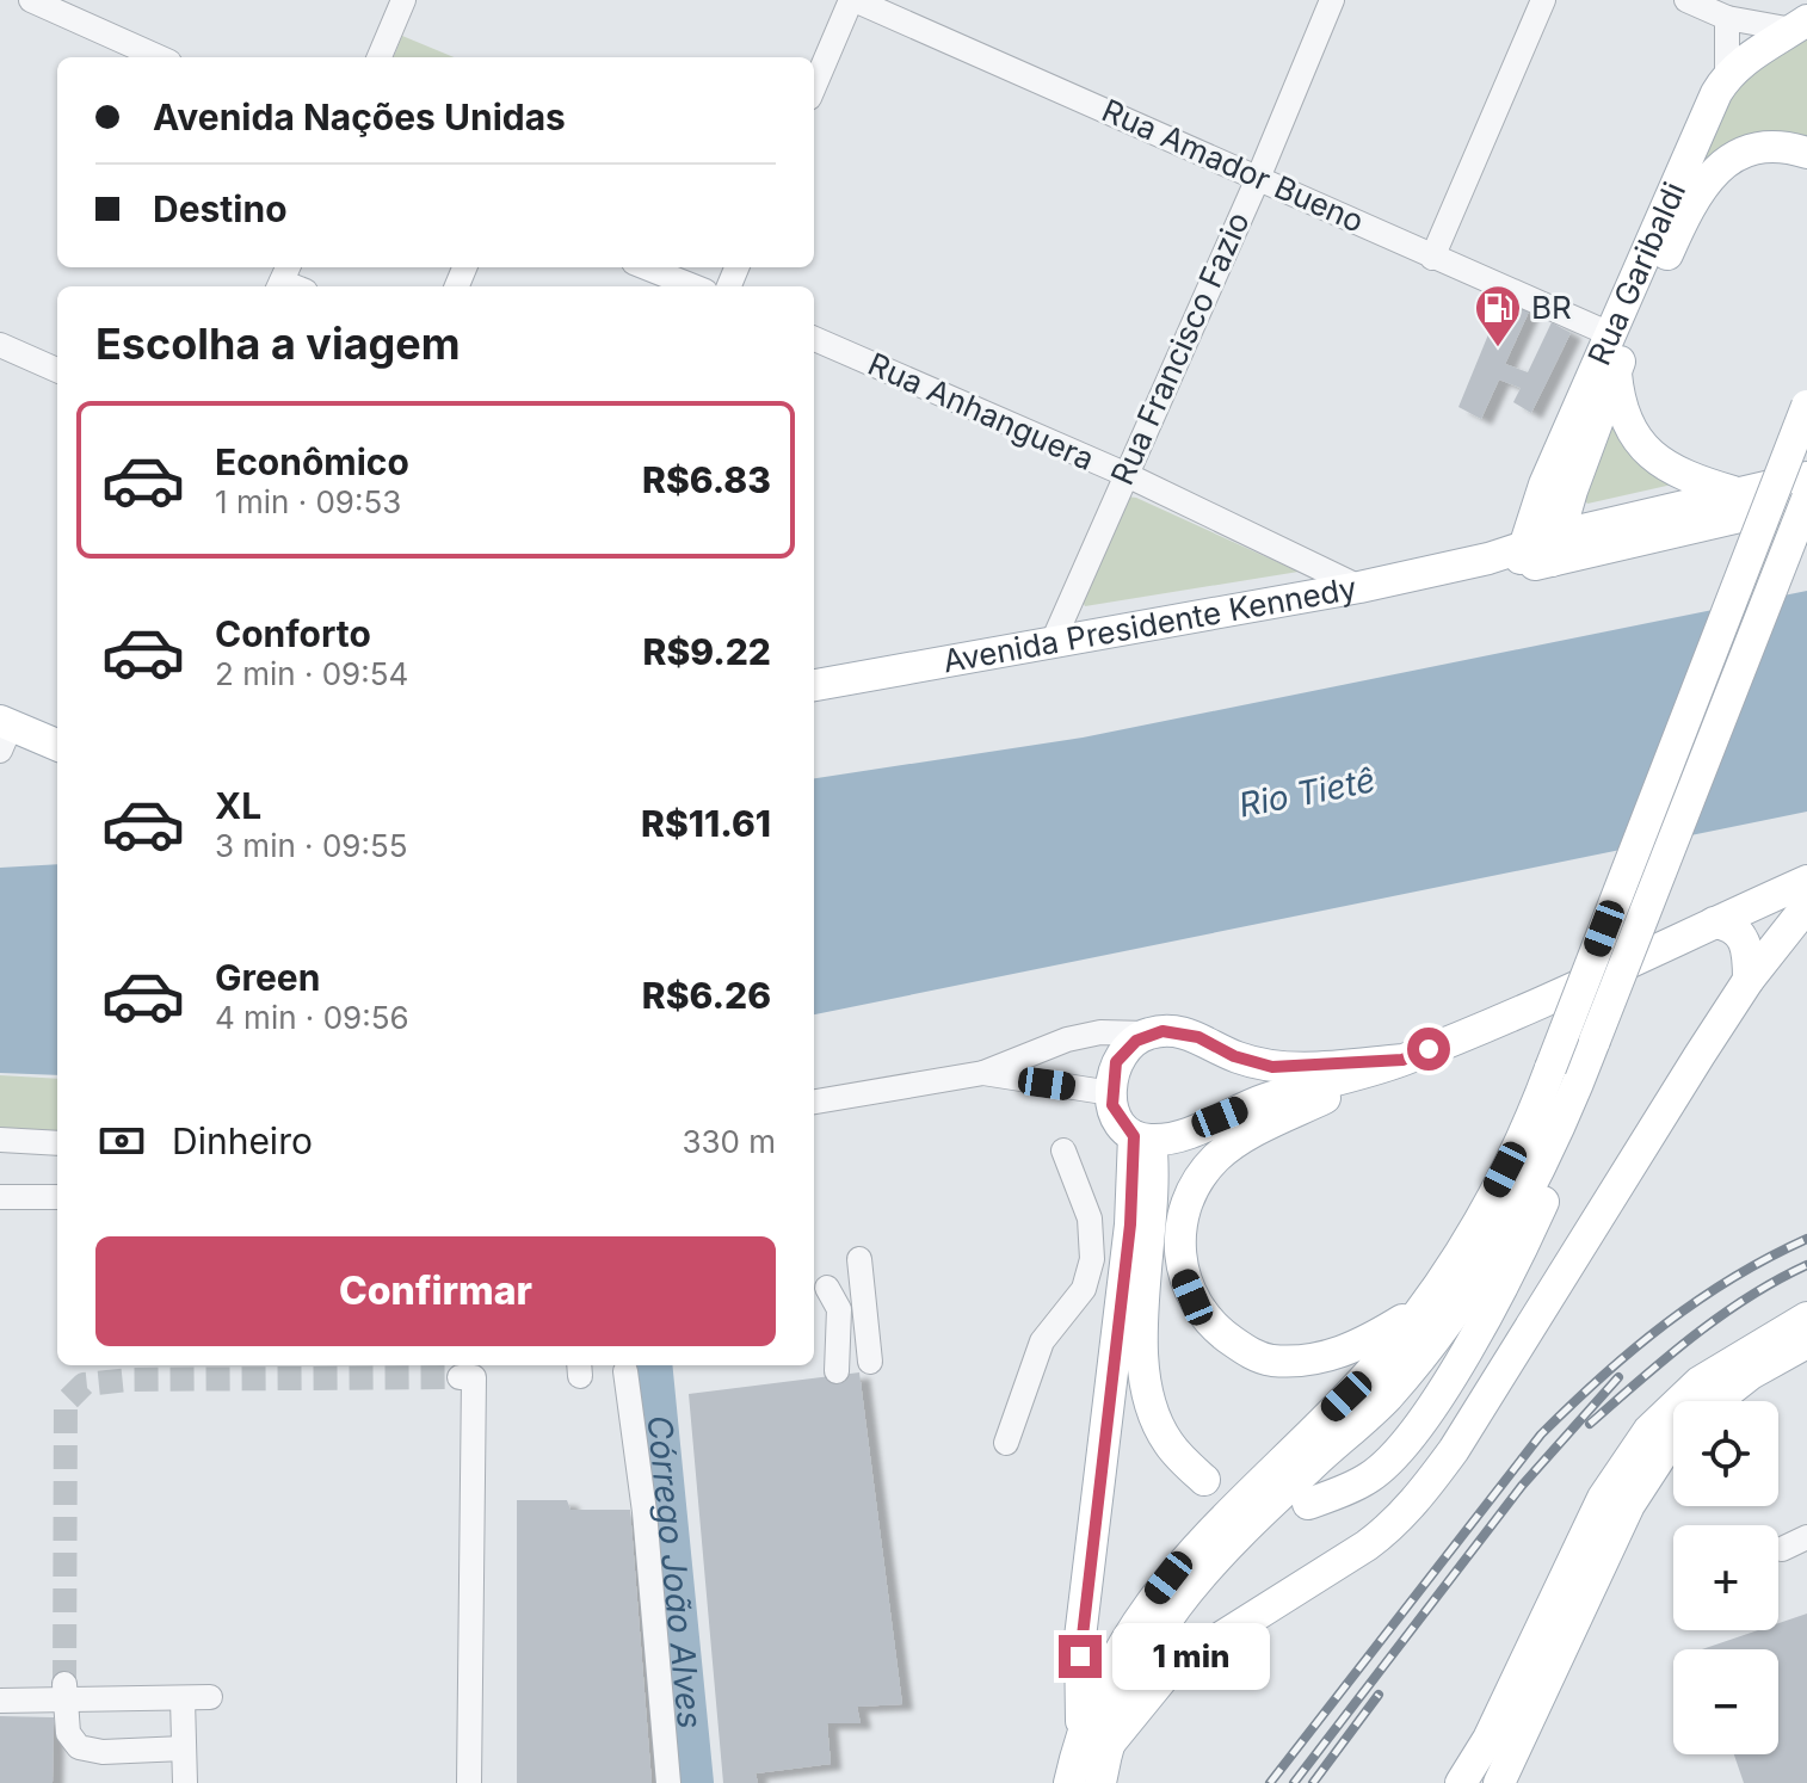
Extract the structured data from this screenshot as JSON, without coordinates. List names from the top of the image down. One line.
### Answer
{"streets":{"main road":["Rua Garibaldi","Avenida Presidente Kennedy"],"street":["Rua Amador Bueno","Rua Francisco Fazio","Rua Anhanguera"]},"crossings":[["Rua Amador Bueno","Rua Garibaldi"],["Rua Amador Bueno","Rua Francisco Fazio"],["Rua Garibaldi","Avenida Presidente Kennedy"],["Rua Francisco Fazio","Rua Anhanguera"],["Rua Francisco Fazio","Avenida Presidente Kennedy"],["Rua Anhanguera","Avenida Presidente Kennedy"]],"water":["Rio Tietê","Córrego João Alves"],"places":{"fuel station":["BR"]},"page":{"banner":["Avenida Nações Unidas","Destino"],"heading":"Escolha a viagem","list":[{"name":"Econômico","note":"1 min · 09:53","value":"R$6.83"},{"name":"Conforto","note":"2 min · 09:54","value":"R$9.22"},{"name":"XL","note":"3 min · 09:55","value":"R$11.61"},{"name":"Green","note":"4 min · 09:56","value":"R$6.26"}],"pay":["Dinheiro","330 m"],"buttons":"Confirmar","map_buttons":["+","−"],"bubble":"1 min"}}
